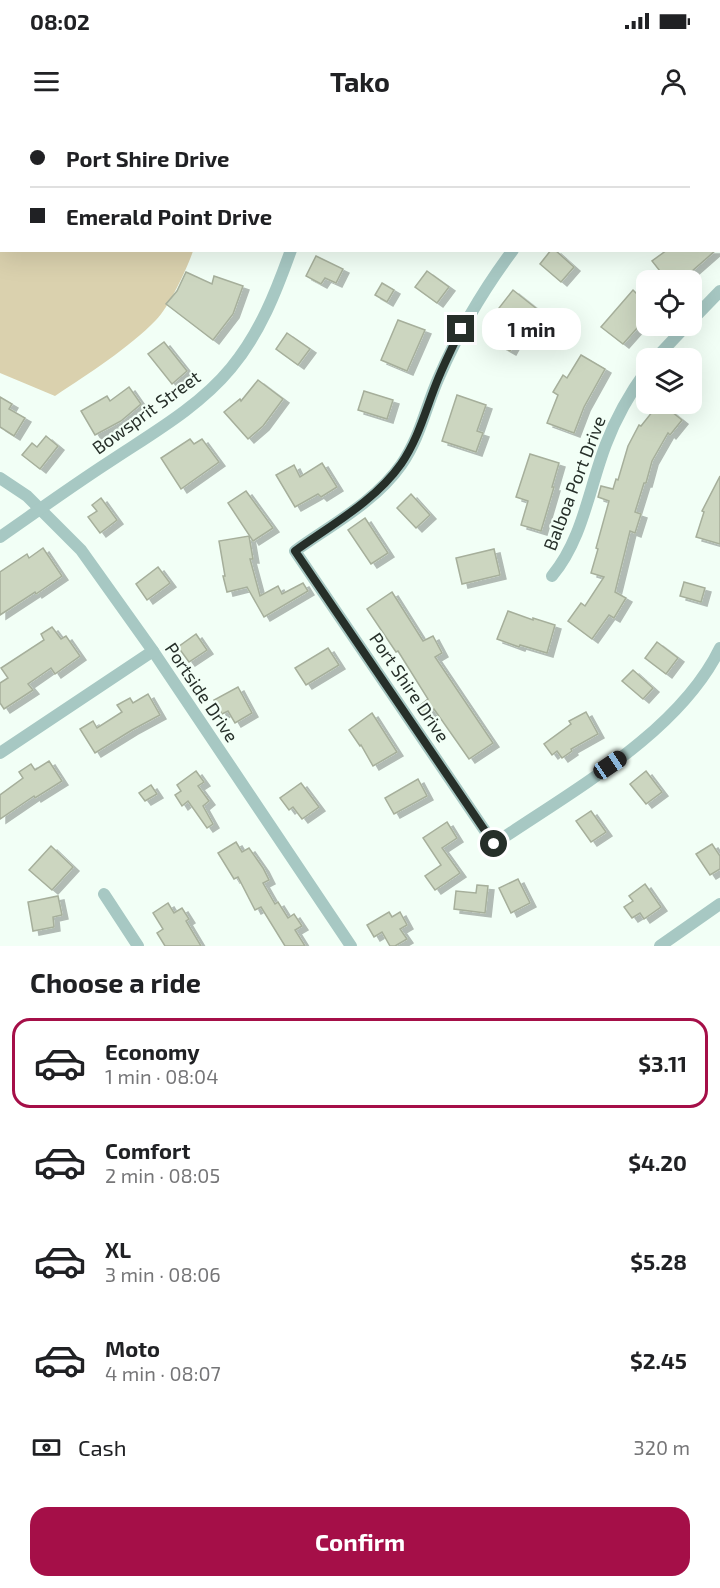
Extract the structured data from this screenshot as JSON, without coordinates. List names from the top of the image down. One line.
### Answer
{"streets":{"street":["Bowsprit Street","Balboa Port Drive","Port Shire Drive","Portside Drive"]},"crossings":[["Bowsprit Street","Portside Drive"]],"page":{"status":"08:02","header":"Tako","banner":["Port Shire Drive","Emerald Point Drive"],"bubble":"1 min","heading":"Choose a ride","list":[{"name":"Economy","note":"1 min · 08:04","value":"$3.11"},{"name":"Comfort","note":"2 min · 08:05","value":"$4.20"},{"name":"XL","note":"3 min · 08:06","value":"$5.28"},{"name":"Moto","note":"4 min · 08:07","value":"$2.45"}],"pay":["Cash","320 m"],"buttons":"Confirm"}}
